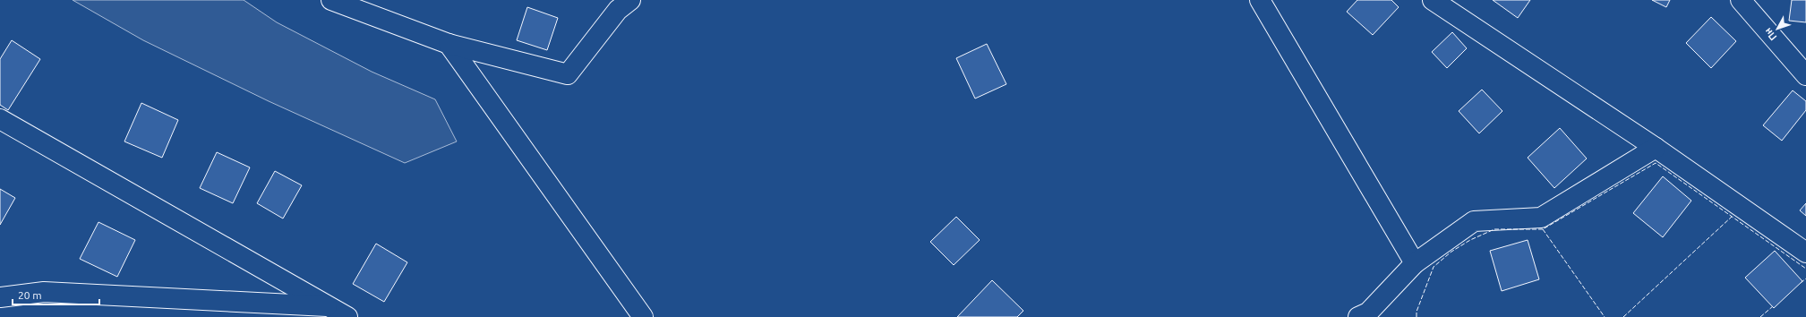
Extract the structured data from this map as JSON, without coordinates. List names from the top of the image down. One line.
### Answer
{"scale_bar":"20 m","north":"bottom left"}
